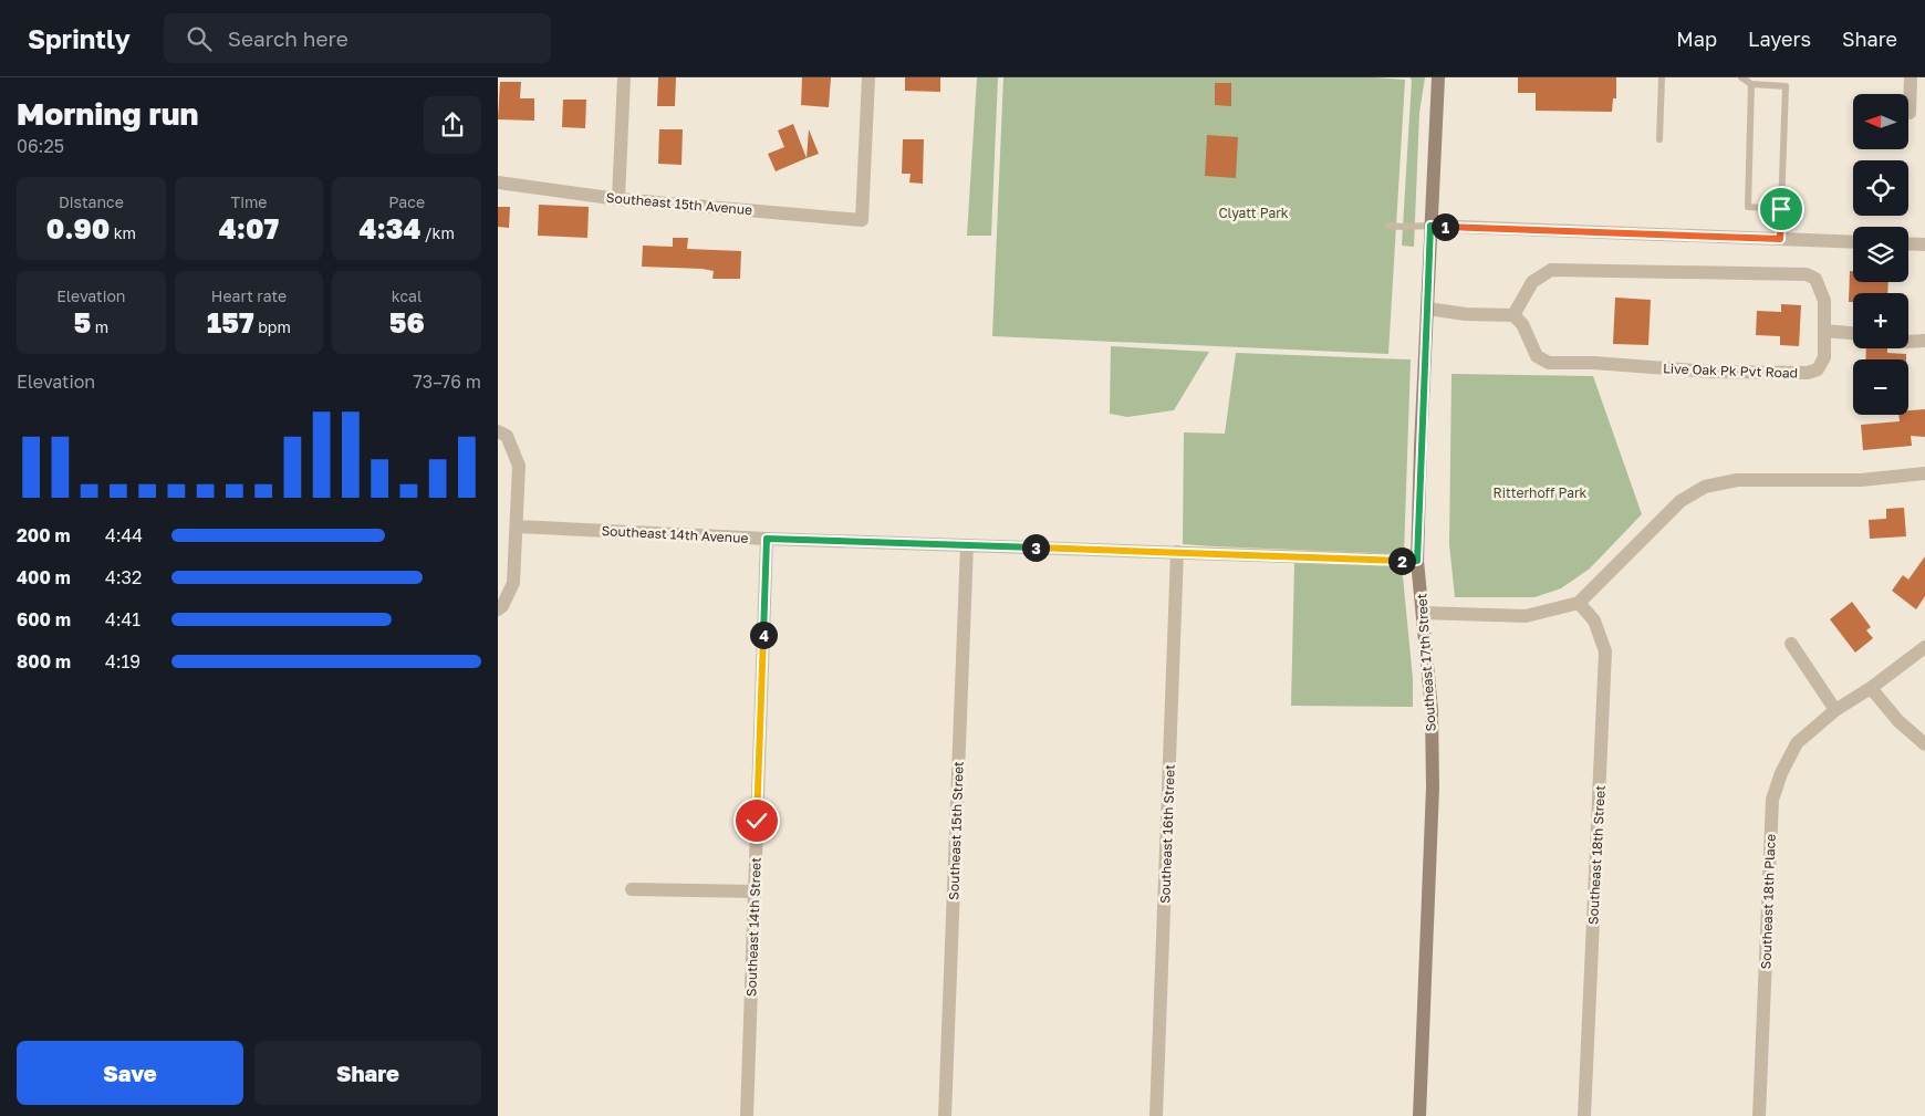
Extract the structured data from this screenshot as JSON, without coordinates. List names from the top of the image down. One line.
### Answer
{"streets":{"main road":["Southeast 17th Street"],"street":["Southeast 15th Avenue","Live Oak Pk Pvt Road","Southeast 14th Avenue","Southeast 15th Street","Southeast 16th Street","Southeast 18th Street","Southeast 18th Place","Southeast 14th Street"]},"crossings":[["Southeast 14th Avenue","Southeast 17th Street"],["Southeast 14th Avenue","Southeast 15th Street"],["Southeast 14th Avenue","Southeast 16th Street"],["Southeast 14th Avenue","Southeast 14th Street"]],"parks":["Clyatt Park","Ritterhoff Park"],"north":"left","page":{"header":"Sprintly","search":"Search here","nav":["Map","Layers","Share"],"heading":["Morning run","06:25"],"map_buttons":["+","−"],"stats":[["Distance","0.90 km"],["Time","4:07"],["Pace","4:34 /km"],["Elevation","5 m"],["Heart rate","157 bpm"],["kcal","56"]],"pins":["1","3","2","4"],"chart":["Elevation","73–76 m"],"list":[{"name":"200 m","note":"4:44"},{"name":"400 m","note":"4:32"},{"name":"600 m","note":"4:41"},{"name":"800 m","note":"4:19"}],"buttons":["Save","Share"]}}
